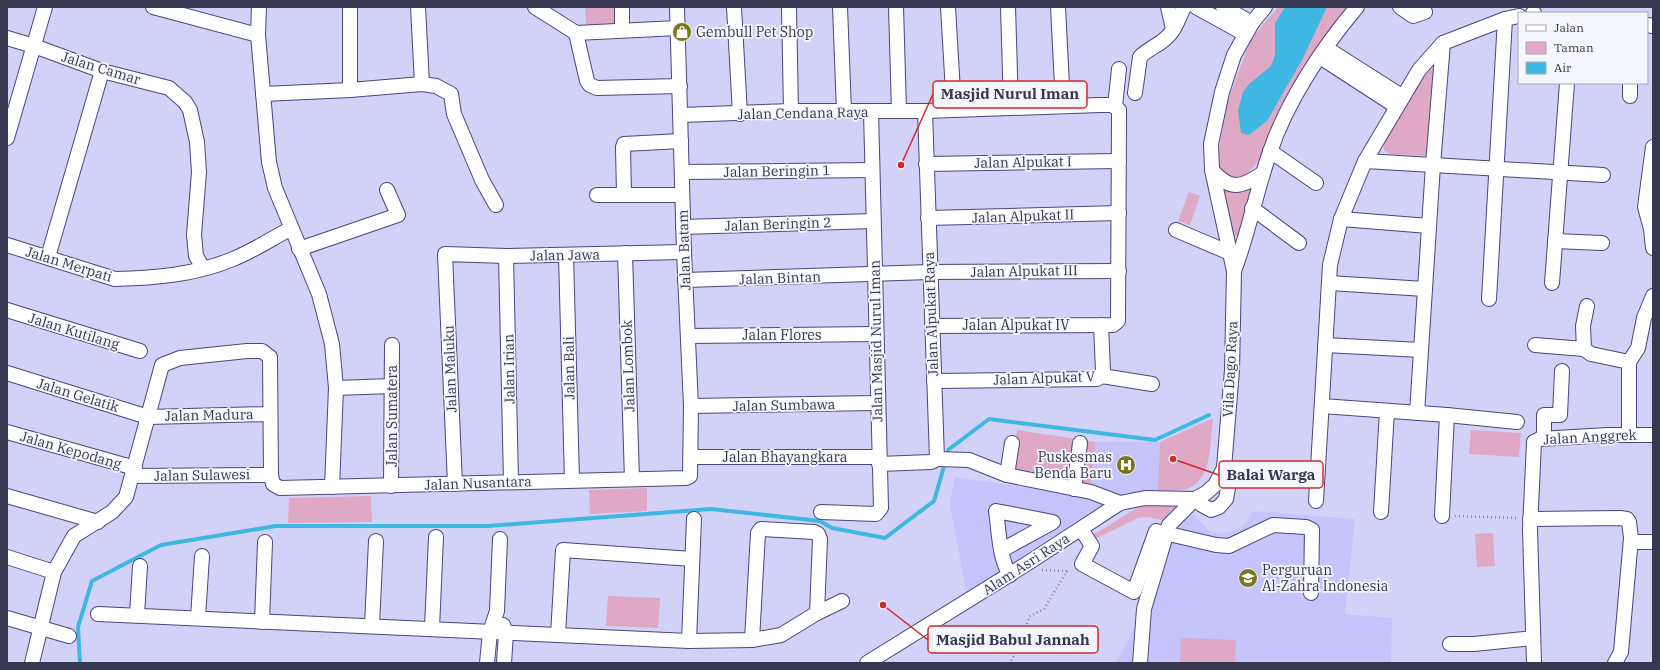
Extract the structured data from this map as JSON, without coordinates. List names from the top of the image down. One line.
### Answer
{"streets":{"street":["Jalan Camar","Jalan Cendana Raya","Jalan Alpukat I","Jalan Beringin 1","Jalan Alpukat II","Jalan Beringin 2","Jalan Batam","Jalan Jawa","Jalan Merpati","Jalan Alpukat III","Jalan Bintan","Jalan Alpukat Raya","Jalan Alpukat IV","Jalan Kutilang","Jalan Flores","Jalan Masjid Nurul Iman","Jalan Lombok","Jalan Bali","Jalan Maluku","Jalan Irian","Vila Dago Raya","Jalan Alpukat V","Jalan Gelatik","Jalan Sumbawa","Jalan Madura","Jalan Sumatera","Jalan Anggrek","Jalan Kepodang","Jalan Bhayangkara","Jalan Sulawesi","Jalan Nusantara","Alam Asri Raya"]},"crossings":[["Jalan Camar","Jalan Merpati"],["Jalan Cendana Raya","Jalan Batam"],["Jalan Cendana Raya","Jalan Alpukat Raya"],["Jalan Cendana Raya","Jalan Masjid Nurul Iman"],["Jalan Alpukat I","Jalan Alpukat Raya"],["Jalan Beringin 1","Jalan Batam"],["Jalan Beringin 1","Jalan Masjid Nurul Iman"],["Jalan Alpukat II","Jalan Alpukat Raya"],["Jalan Beringin 2","Jalan Batam"],["Jalan Beringin 2","Jalan Masjid Nurul Iman"],["Jalan Batam","Jalan Jawa"],["Jalan Batam","Jalan Bintan"],["Jalan Batam","Jalan Flores"],["Jalan Batam","Jalan Sumbawa"],["Jalan Batam","Jalan Bhayangkara"],["Jalan Batam","Jalan Nusantara"],["Jalan Jawa","Jalan Lombok"],["Jalan Jawa","Jalan Bali"],["Jalan Jawa","Jalan Maluku"],["Jalan Jawa","Jalan Irian"],["Jalan Alpukat III","Jalan Bintan"],["Jalan Alpukat III","Jalan Alpukat Raya"],["Jalan Alpukat III","Jalan Alpukat IV"],["Jalan Alpukat III","Jalan Masjid Nurul Iman"],["Jalan Bintan","Jalan Masjid Nurul Iman"],["Jalan Alpukat Raya","Jalan Alpukat IV"],["Jalan Alpukat Raya","Jalan Alpukat V"],["Jalan Alpukat IV","Jalan Alpukat V"],["Jalan Flores","Jalan Masjid Nurul Iman"],["Jalan Masjid Nurul Iman","Jalan Sumbawa"],["Jalan Masjid Nurul Iman","Jalan Bhayangkara"],["Jalan Lombok","Jalan Nusantara"],["Jalan Bali","Jalan Nusantara"],["Jalan Maluku","Jalan Nusantara"],["Jalan Irian","Jalan Nusantara"],["Vila Dago Raya","Alam Asri Raya"],["Jalan Gelatik","Jalan Madura"],["Jalan Sumatera","Jalan Nusantara"],["Jalan Kepodang","Jalan Sulawesi"],["Jalan Sulawesi","Jalan Nusantara"]],"places":{"shop":["Gembull Pet Shop"],"other":["Masjid Nurul Iman","Balai Warga","Masjid Babul Jannah"],"hospital":["Puskesmas Benda Baru"],"school or university":["Perguruan Al-Zahra Indonesia"]},"legend":["Jalan","Taman","Air"]}
